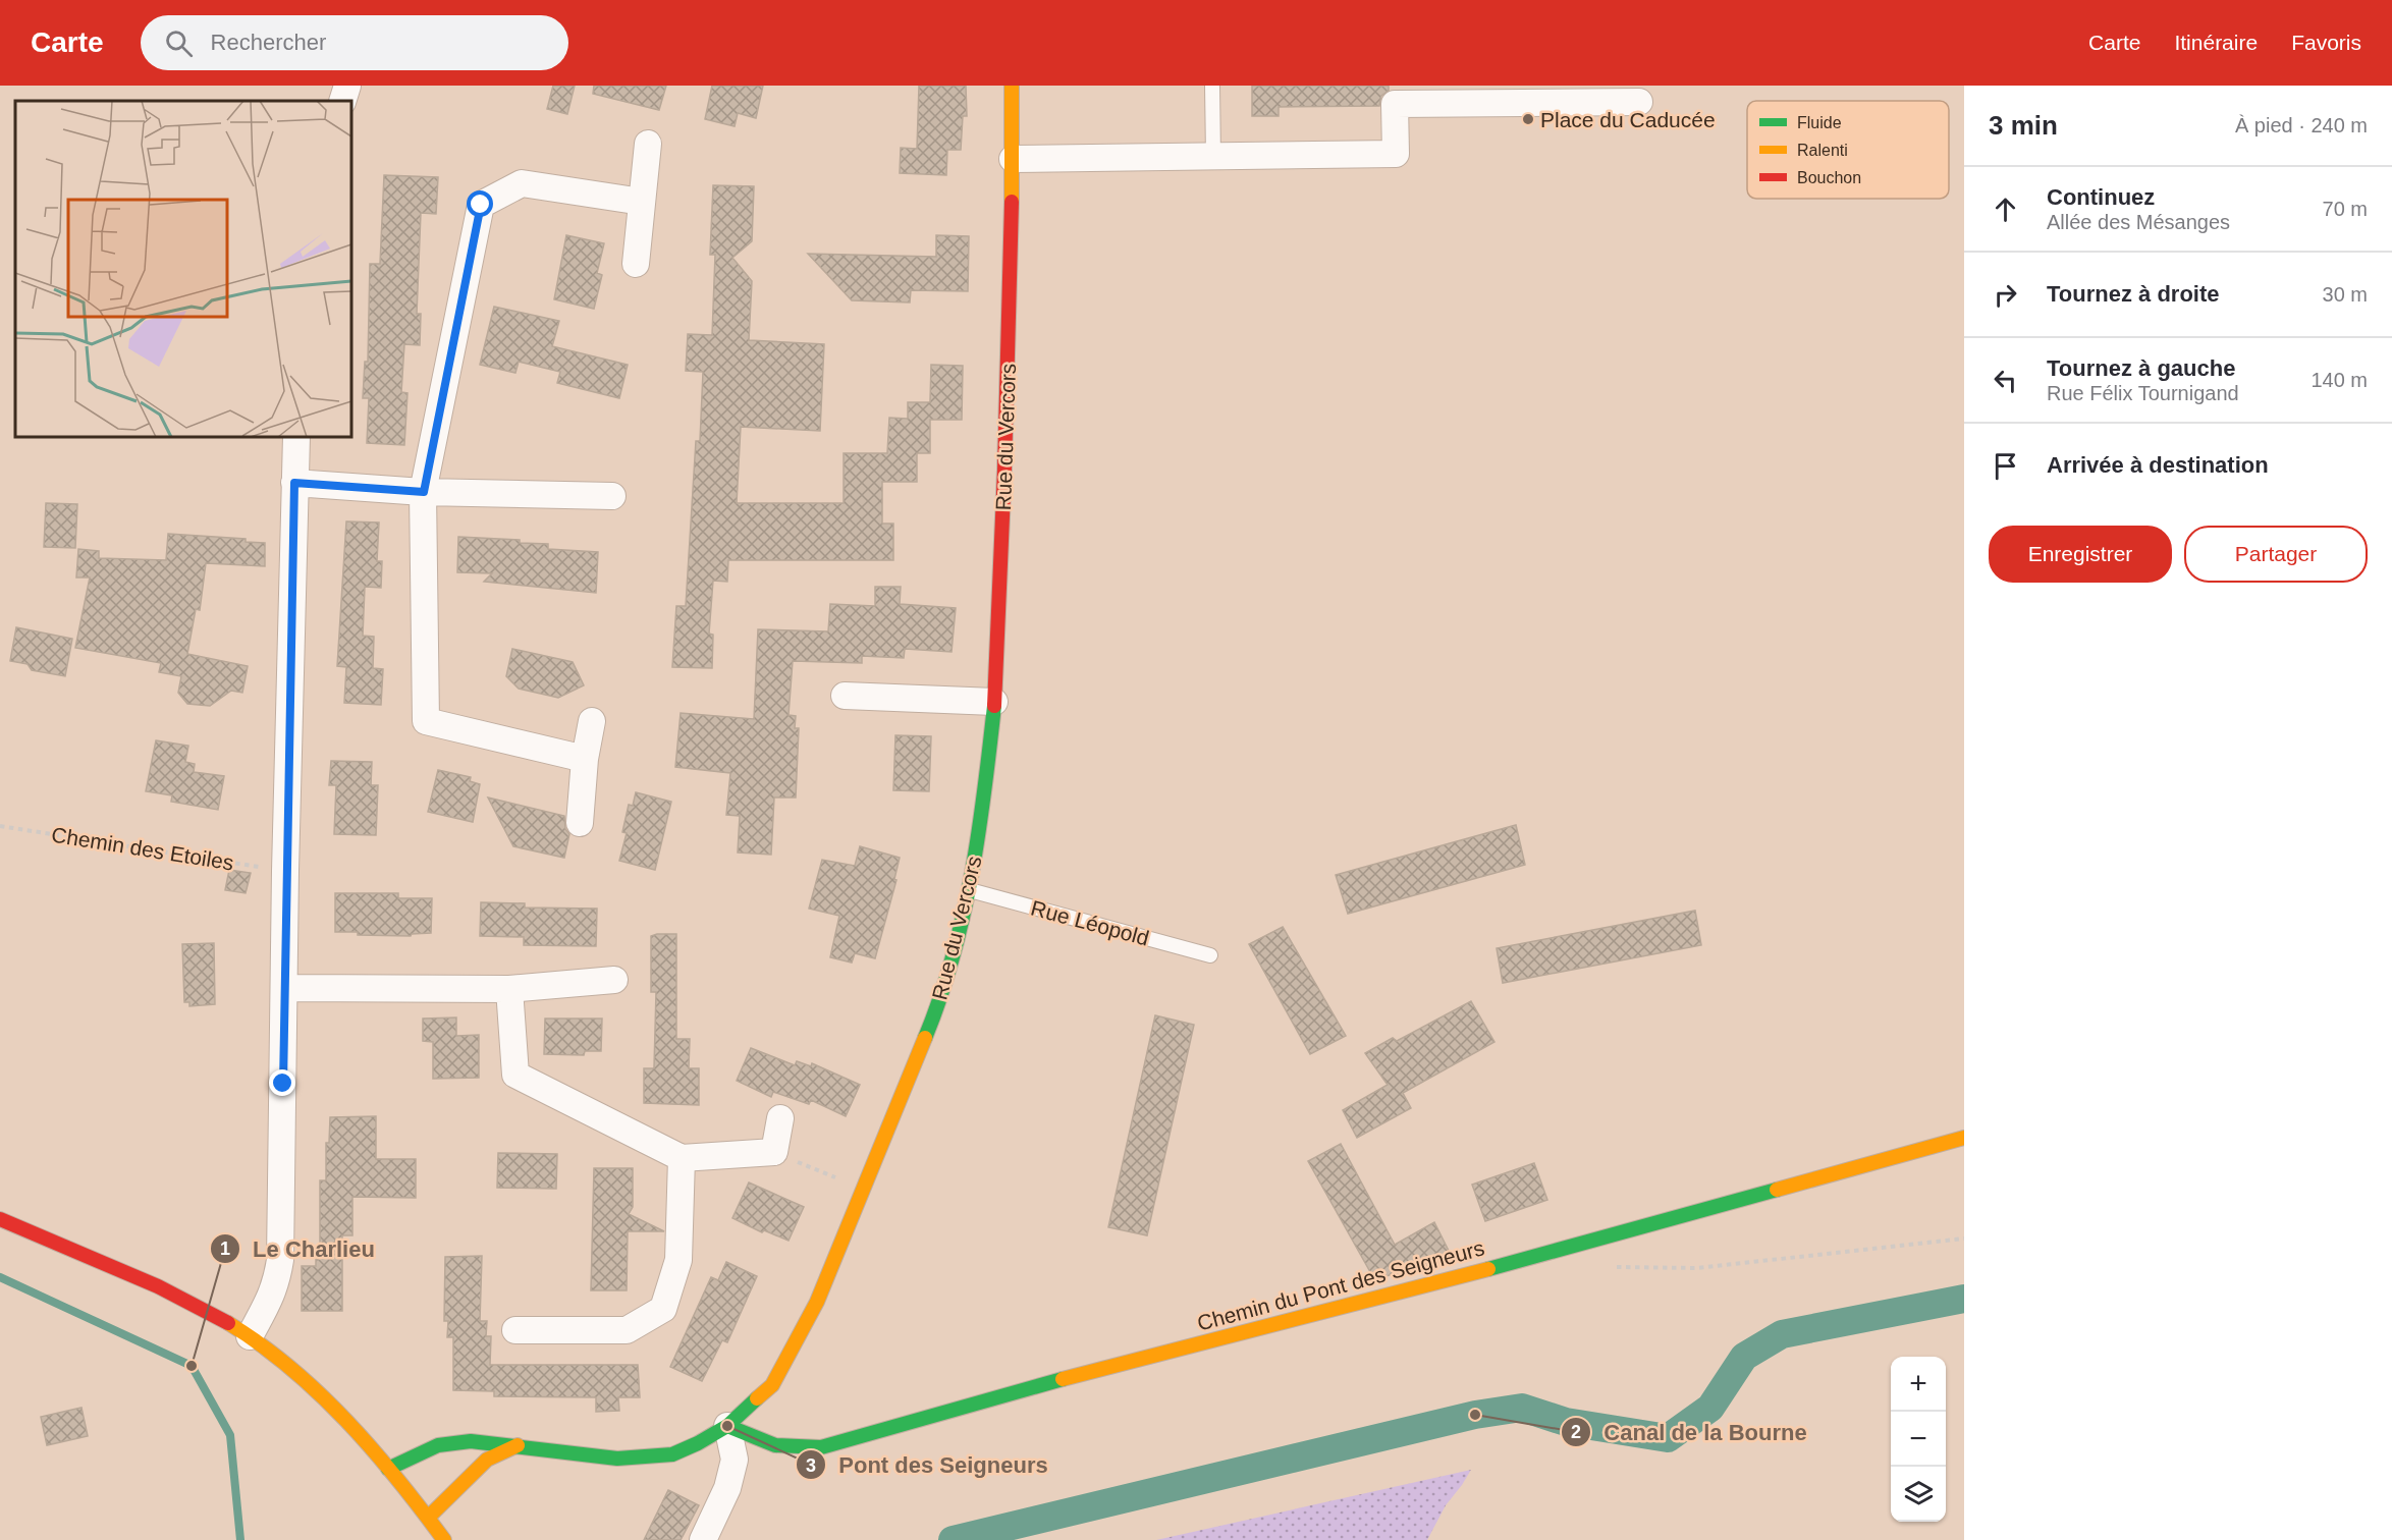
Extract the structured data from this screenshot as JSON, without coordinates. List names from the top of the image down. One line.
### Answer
{"streets":{"street":["Rue du Vercors","Chemin du Pont des Seigneurs"],"lane":["Rue Léopold"],"path":["Chemin des Etoiles"]},"crossings":[["Rue du Vercors","Rue Léopold"],["Rue du Vercors","Chemin du Pont des Seigneurs"]],"places":["Place du Caducée","Le Charlieu","Canal de la Bourne","Pont des Seigneurs"],"legend":["Fluide","Ralenti","Bouchon"],"page":{"header":"Carte","search":"Rechercher","nav":["Carte","Itinéraire","Favoris"],"heading":["3 min","À pied · 240 m"],"list":[["Continuez","Allée des Mésanges","70 m"],["Tournez à droite","30 m"],["Tournez à gauche","Rue Félix Tournigand","140 m"],"Arrivée à destination"],"buttons":["Enregistrer","Partager"],"map_buttons":["+","−"]}}
